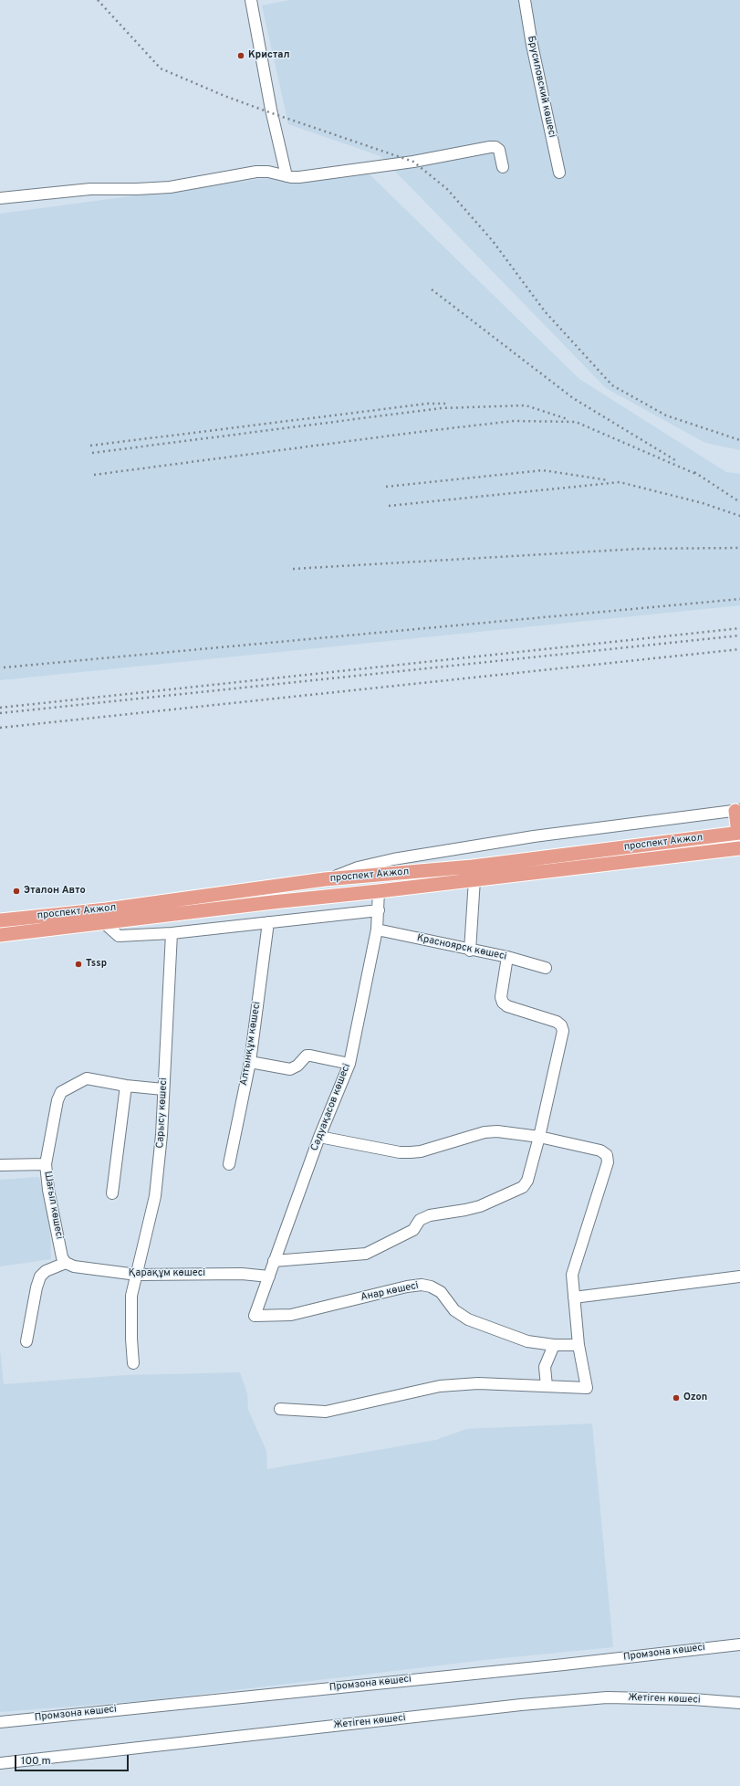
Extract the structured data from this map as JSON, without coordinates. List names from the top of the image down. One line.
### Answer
{"streets":{"main road":["проспект Акжол"],"street":["Брусиловский көшесі","Красноярск көшесі","Алтынқұм көшесі","Сәдуақасов көшесі","Сарысу көшесі","Шағыл көшесі","Қарақұм көшесі","Анар көшесі","Промзона көшесі","Жетіген көшесі"]},"crossings":[["проспект Акжол","Сәдуақасов көшесі"],["Красноярск көшесі","Сәдуақасов көшесі"],["Сәдуақасов көшесі","Қарақұм көшесі"],["Сәдуақасов көшесі","Анар көшесі"],["Сарысу көшесі","Шағыл көшесі"],["Сарысу көшесі","Қарақұм көшесі"],["Шағыл көшесі","Қарақұм көшесі"]],"places":["Кристал","Эталон Авто","Tssp","Ozon"],"scale_bar":"100 m"}
